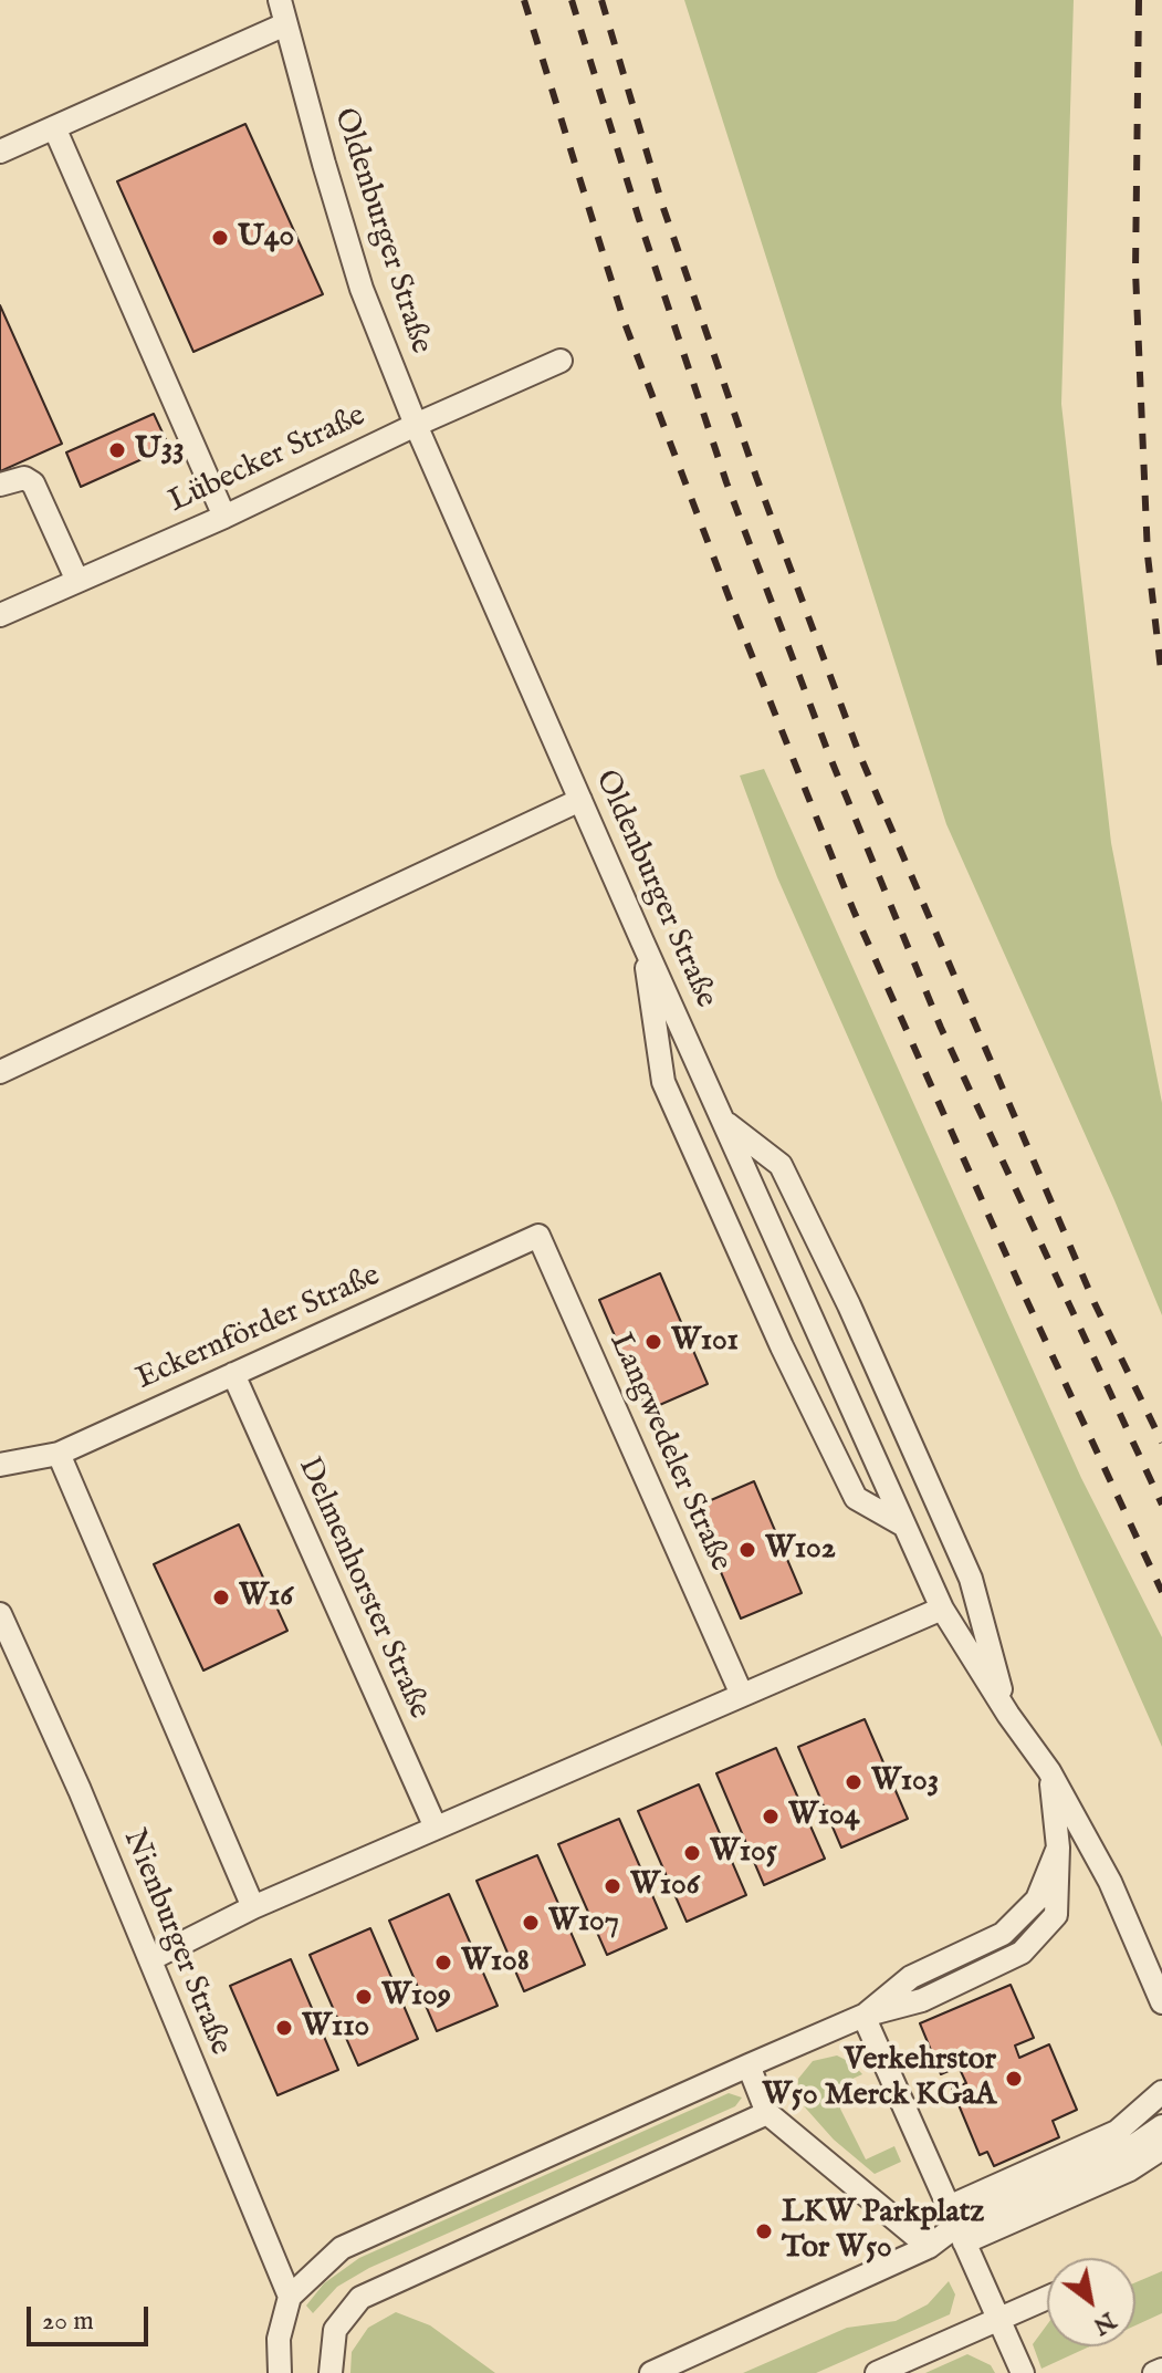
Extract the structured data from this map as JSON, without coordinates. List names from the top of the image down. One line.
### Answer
{"streets":{"lane":["Oldenburger Straße","Lübecker Straße","Eckernförder Straße","Langwedeler Straße","Delmenhorster Straße","Nienburger Straße"]},"crossings":[["Oldenburger Straße","Lübecker Straße"],["Eckernförder Straße","Langwedeler Straße"],["Eckernförder Straße","Delmenhorster Straße"]],"places":["U40","U33","W101","W102","W16","W103","W104","W105","W106","W107","W108","W109","W110","Verkehrstor W50 Merck KGaA","LKW Parkplatz Tor W50"],"scale_bar":"20 m","north":"bottom right"}
